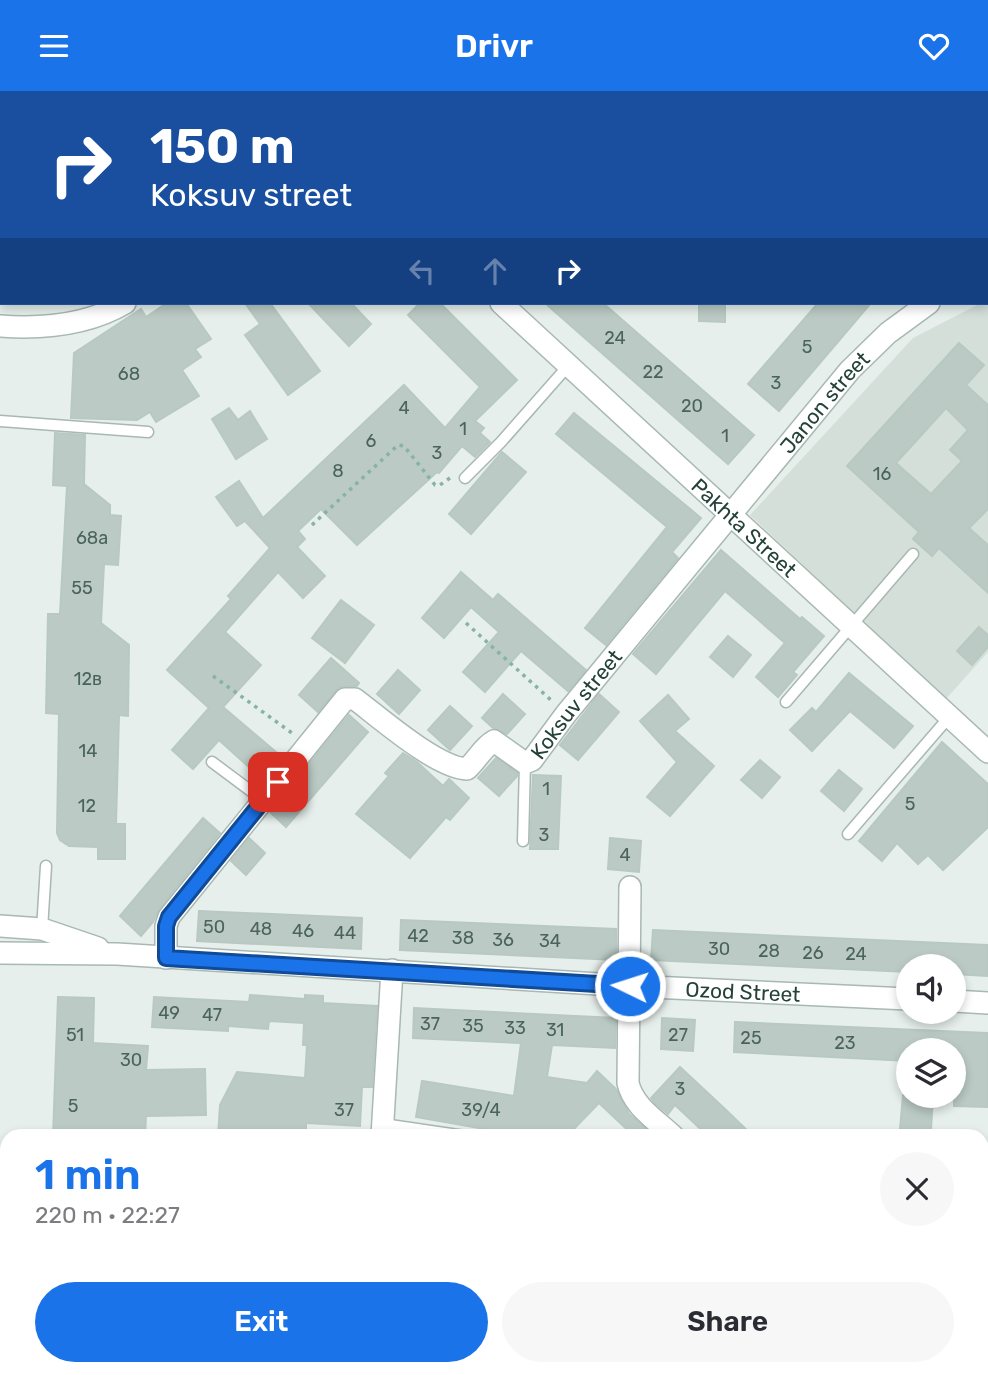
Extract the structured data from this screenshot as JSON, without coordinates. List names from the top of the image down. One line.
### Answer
{"streets":{"street":["Janon street","Pakhta Street","Koksuv street","Ozod Street"]},"crossings":[["Janon street","Pakhta Street"],["Janon street","Koksuv street"],["Pakhta Street","Koksuv street"],["Koksuv street","Ozod Street"]],"house_numbers":["24","5","22","68","3","20","4","1","1","6","3","8","16","68а","55","12в","14","1","5","12","3","4","50","48","46","44","42","38","36","34","30","28","26","24","49","47","37","35","33","31","51","27","25","23","30","3","5","37","39/4"],"page":{"header":"Drivr","turn":["150 m","Koksuv street"],"heading":["1 min","220 m · 22:27"],"buttons":["Exit","Share"]}}
